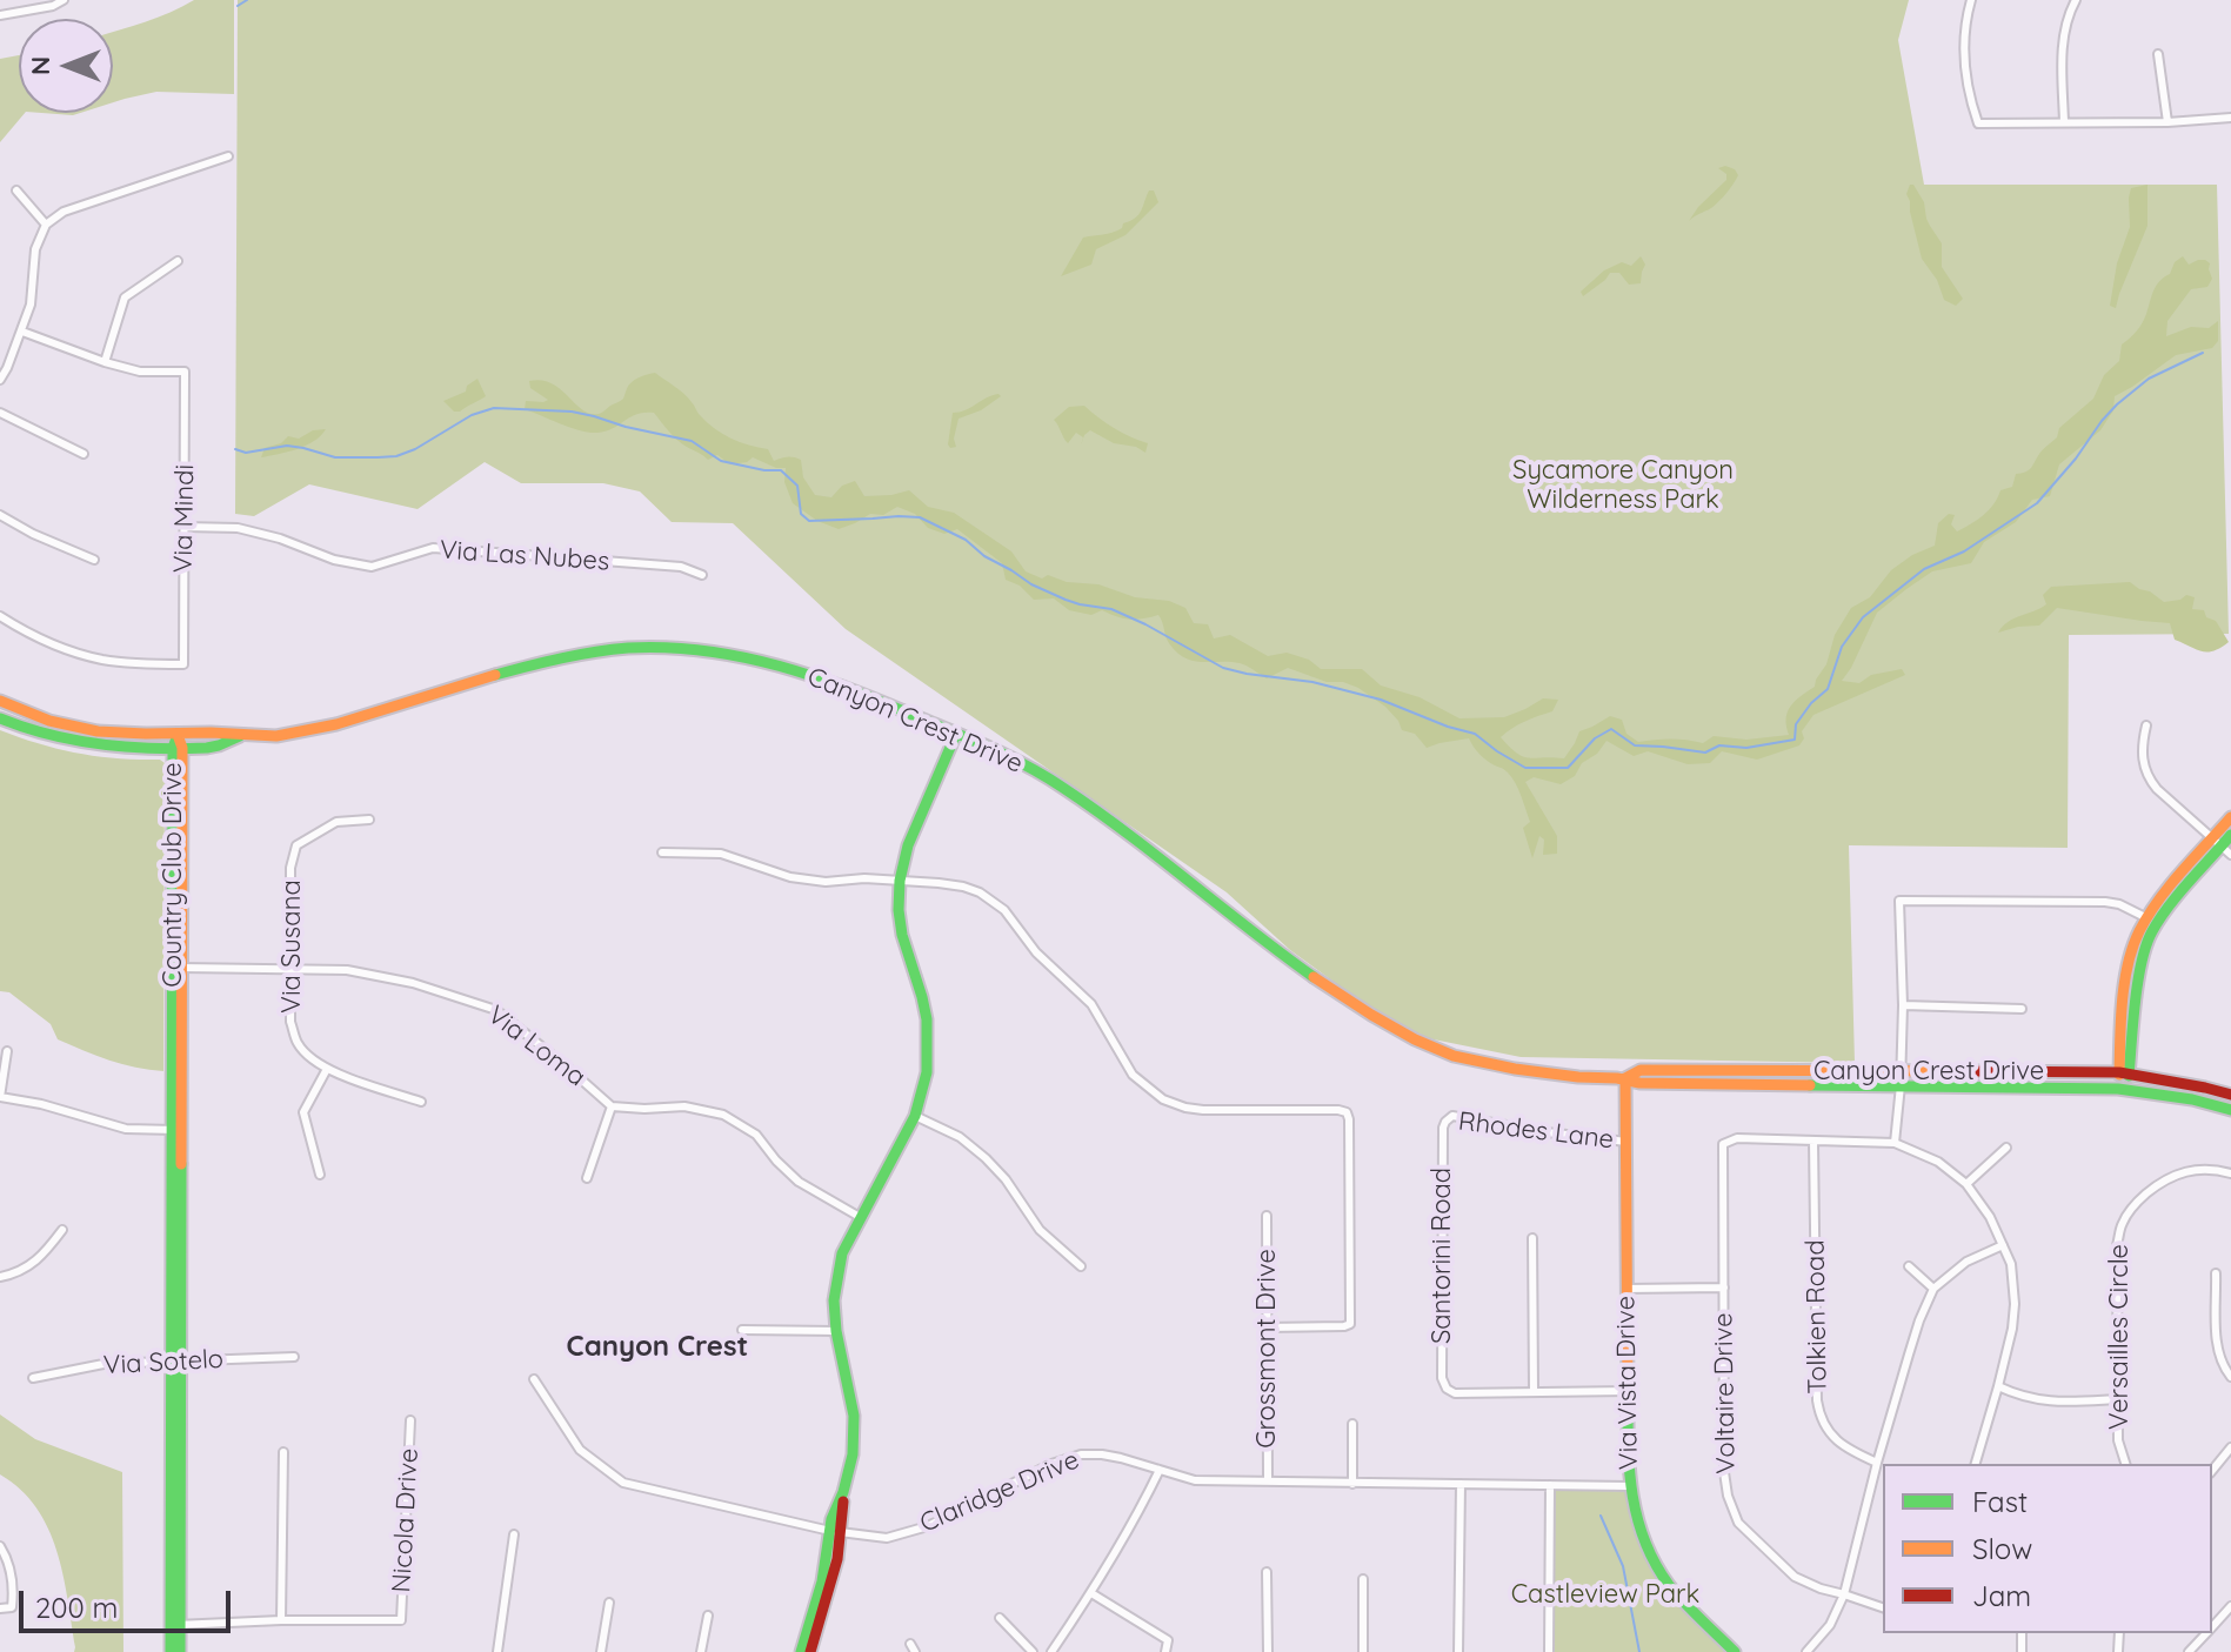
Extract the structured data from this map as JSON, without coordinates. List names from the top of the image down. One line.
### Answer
{"streets":{"main road":["Canyon Crest Drive","Country Club Drive","Via Vista Drive"],"street":["Via Mindi","Via Las Nubes","Via Susana","Via Loma","Rhodes Lane","Santorini Road","Tolkien Road","Versailles Circle","Grossmont Drive","Via Sotelo","Voltaire Drive","Claridge Drive","Nicola Drive"]},"crossings":[["Via Mindi","Via Las Nubes"],["Canyon Crest Drive","Country Club Drive"],["Canyon Crest Drive","Via Vista Drive"],["Country Club Drive","Via Loma"],["Country Club Drive","Via Sotelo"],["Via Susana","Via Loma"],["Rhodes Lane","Santorini Road"],["Rhodes Lane","Via Vista Drive"],["Tolkien Road","Voltaire Drive"],["Grossmont Drive","Claridge Drive"],["Via Vista Drive","Claridge Drive"]],"districts":["Canyon Crest"],"parks":["Sycamore Canyon Wilderness Park","Castleview Park"],"legend":["Fast","Slow","Jam"],"scale_bar":"200 m","north":"left"}
